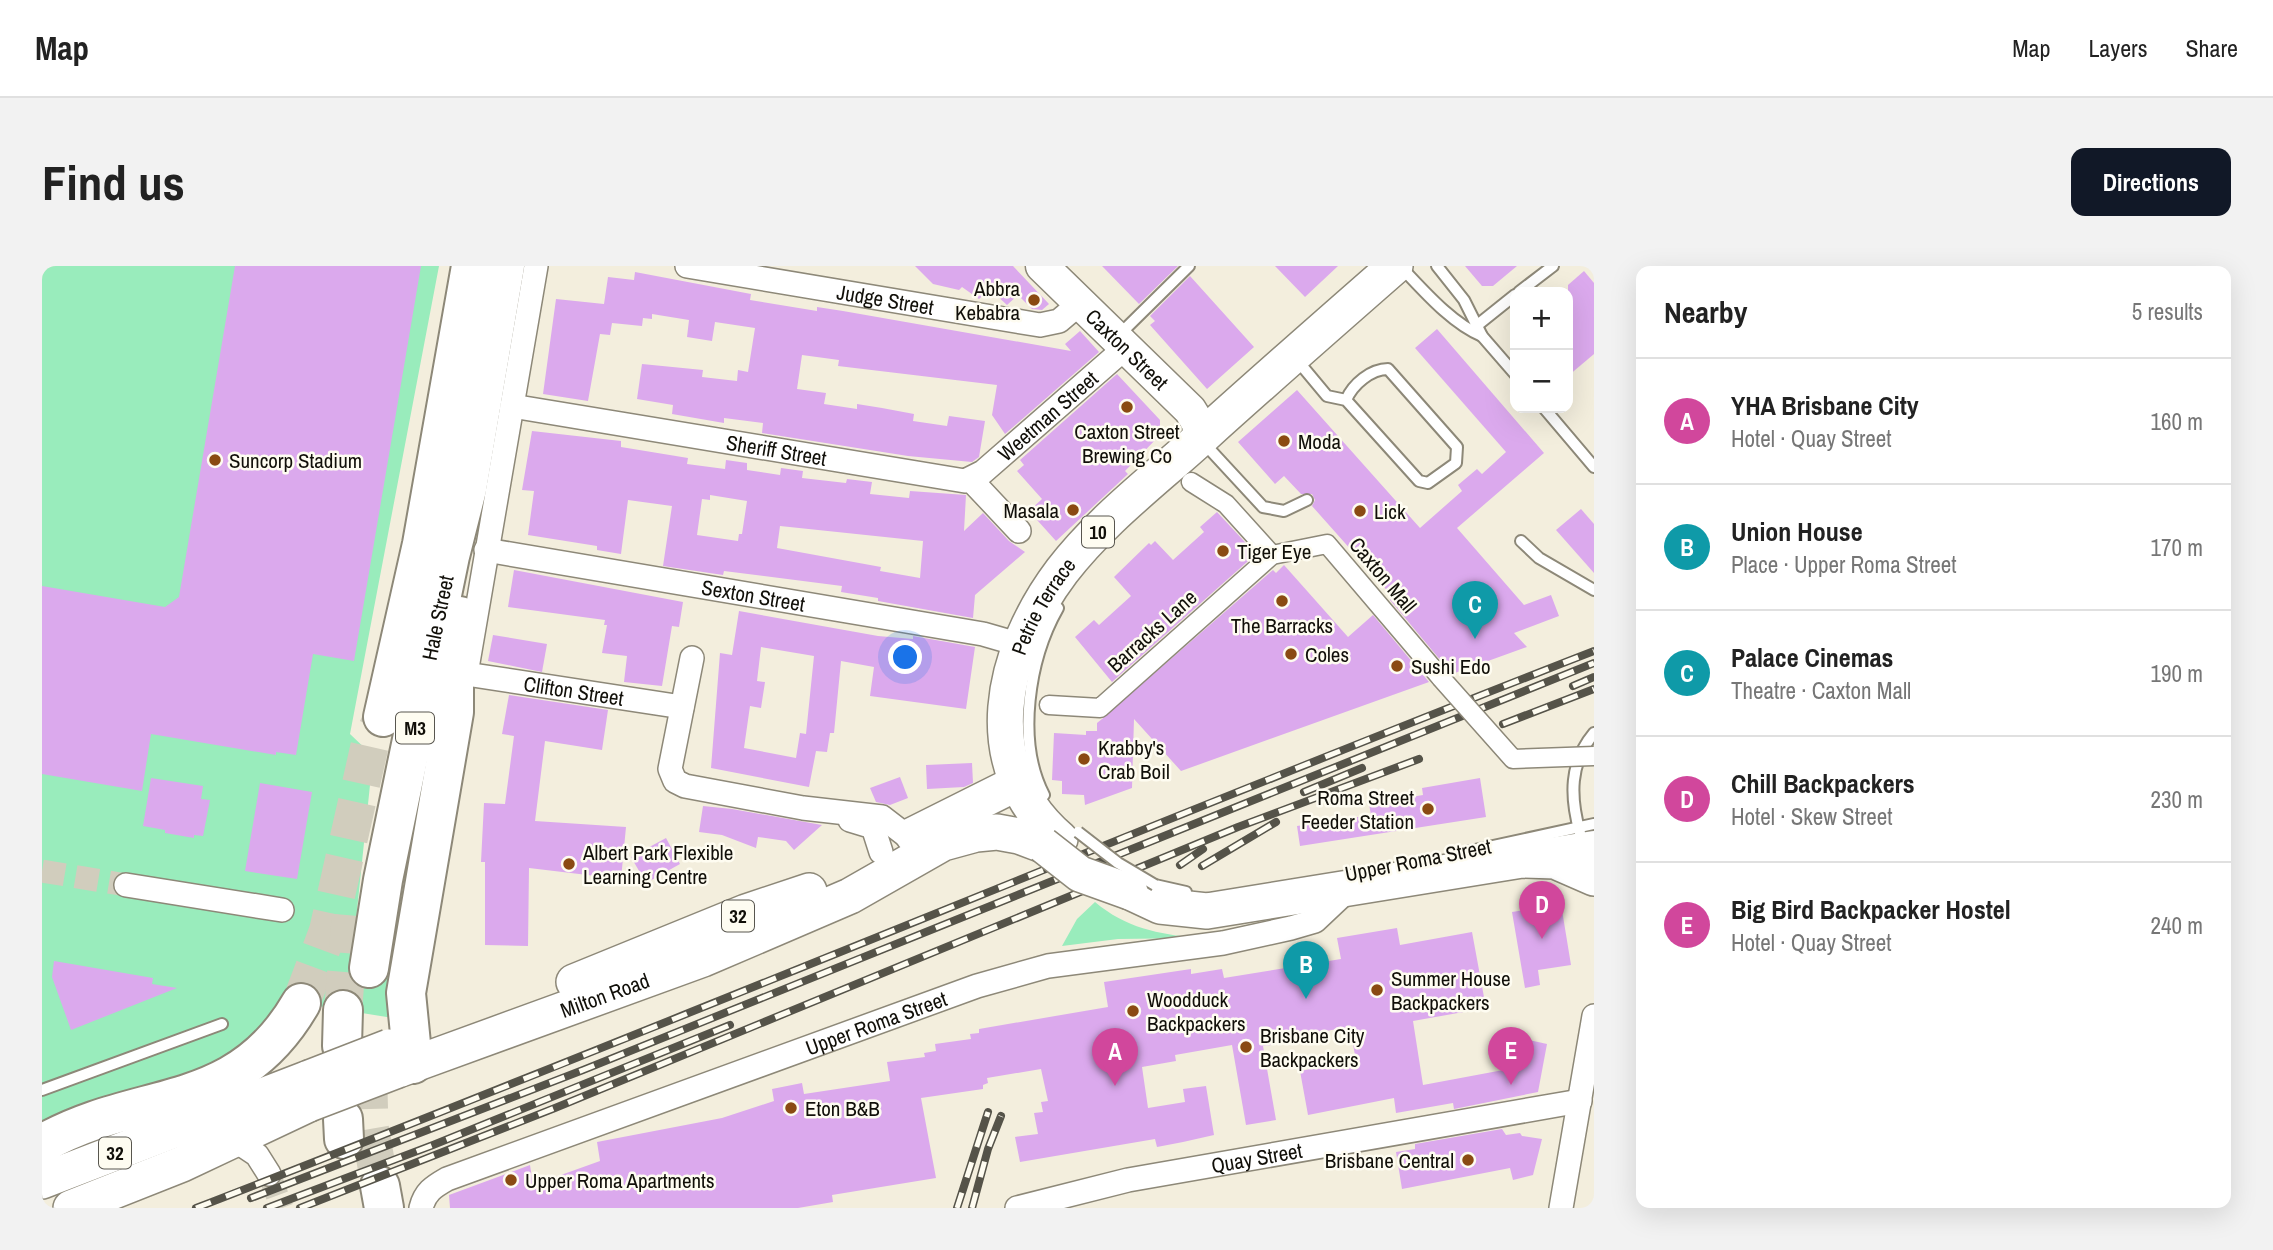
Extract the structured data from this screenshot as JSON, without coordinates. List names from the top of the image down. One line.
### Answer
{"streets":{"highway":["Hale Street","M3"],"main road":["Caxton Street","10","Petrie Terrace","Upper Roma Street","32","Milton Road"],"street":["Judge Street","Weetman Street","Sheriff Street","Caxton Mall","Sexton Street","Barracks Lane","Clifton Street","Quay Street"]},"crossings":[["Judge Street","Caxton Street"],["Caxton Street","Weetman Street"],["Caxton Street","Petrie Terrace"],["Weetman Street","Sheriff Street"],["Sheriff Street","Hale Street"],["10","Petrie Terrace"],["10","Milton Road"],["Caxton Mall","Barracks Lane"],["Sexton Street","Petrie Terrace"],["Sexton Street","Hale Street"],["Petrie Terrace","Milton Road"],["Hale Street","Clifton Street"],["Upper Roma Street","Milton Road"]],"places":["Abbra Kebabra","Caxton Street Brewing Co","Moda","Suncorp Stadium","Masala","Lick","Tiger Eye","The Barracks","Coles","Sushi Edo","Krabby's Crab Boil","Roma Street Feeder Station","Albert Park Flexible Learning Centre","Summer House Backpackers","Woodduck Backpackers","Brisbane City Backpackers","Eton B&B","Brisbane Central","Upper Roma Apartments"],"page":{"header":"Map","nav":["Map","Layers","Share"],"buttons":"Directions","title":"Find us","heading":["Nearby","5 results"],"map_buttons":["+","−"],"list":[{"mark":"A","name":"YHA Brisbane City","note":"Hotel · Quay Street","value":"160 m"},{"mark":"B","name":"Union House","note":"Place · Upper Roma Street","value":"170 m"},{"mark":"C","name":"Palace Cinemas","note":"Theatre · Caxton Mall","value":"190 m"},{"mark":"D","name":"Chill Backpackers","note":"Hotel · Skew Street","value":"230 m"},{"mark":"E","name":"Big Bird Backpacker Hostel","note":"Hotel · Quay Street","value":"240 m"}],"pins":["C","D","B","E","A"]}}
